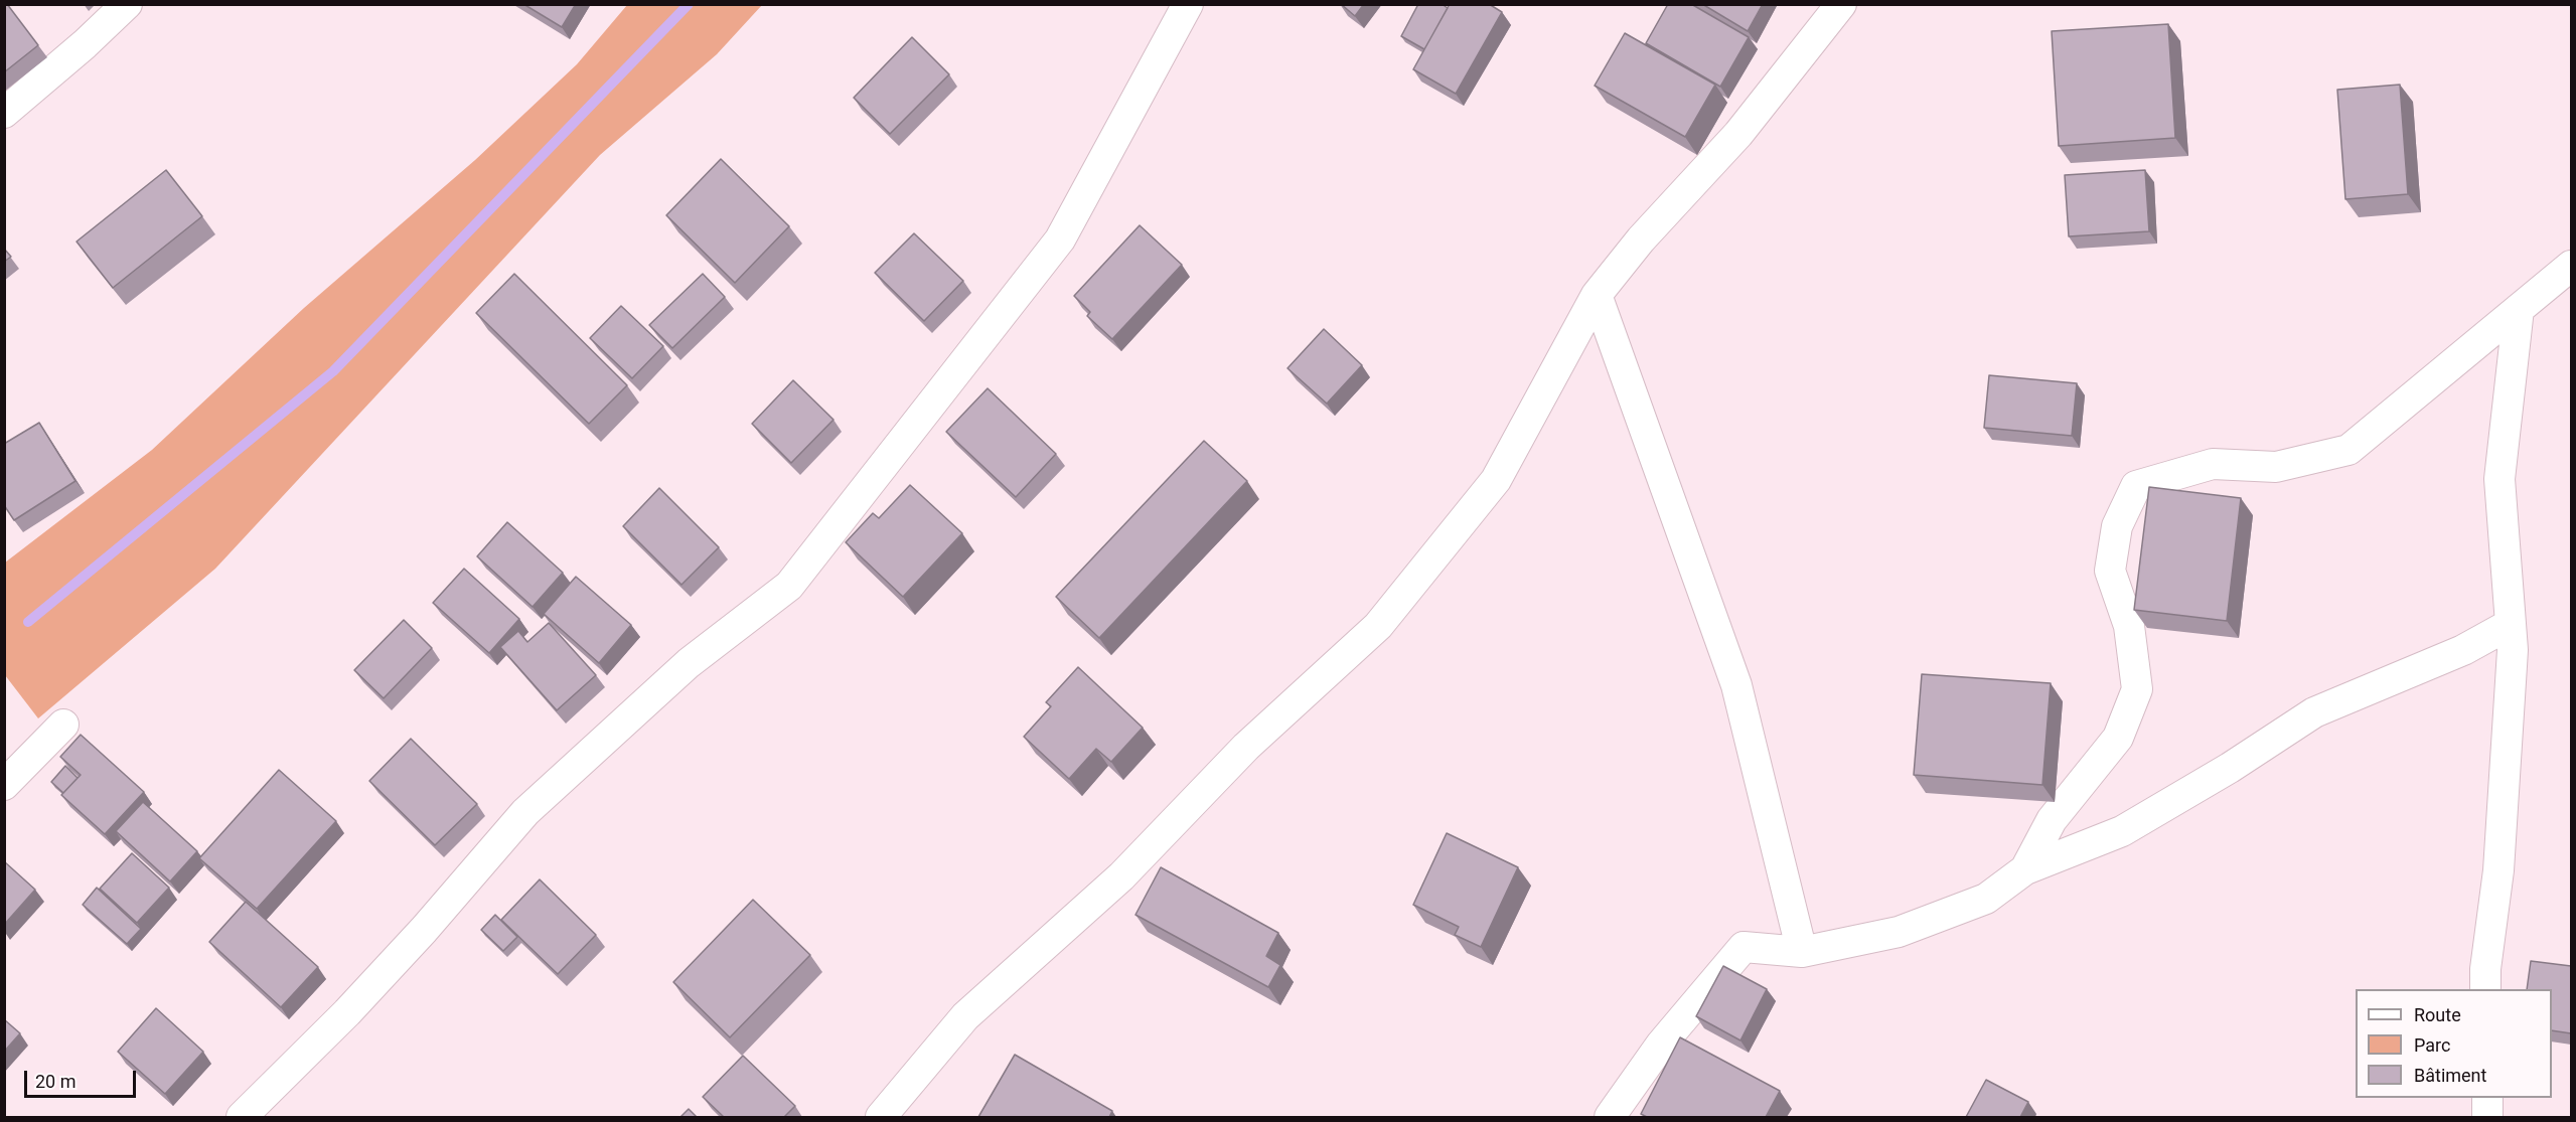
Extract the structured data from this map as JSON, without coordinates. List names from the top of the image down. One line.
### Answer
{"legend":["Route","Parc","Bâtiment"],"scale_bar":"20 m"}
